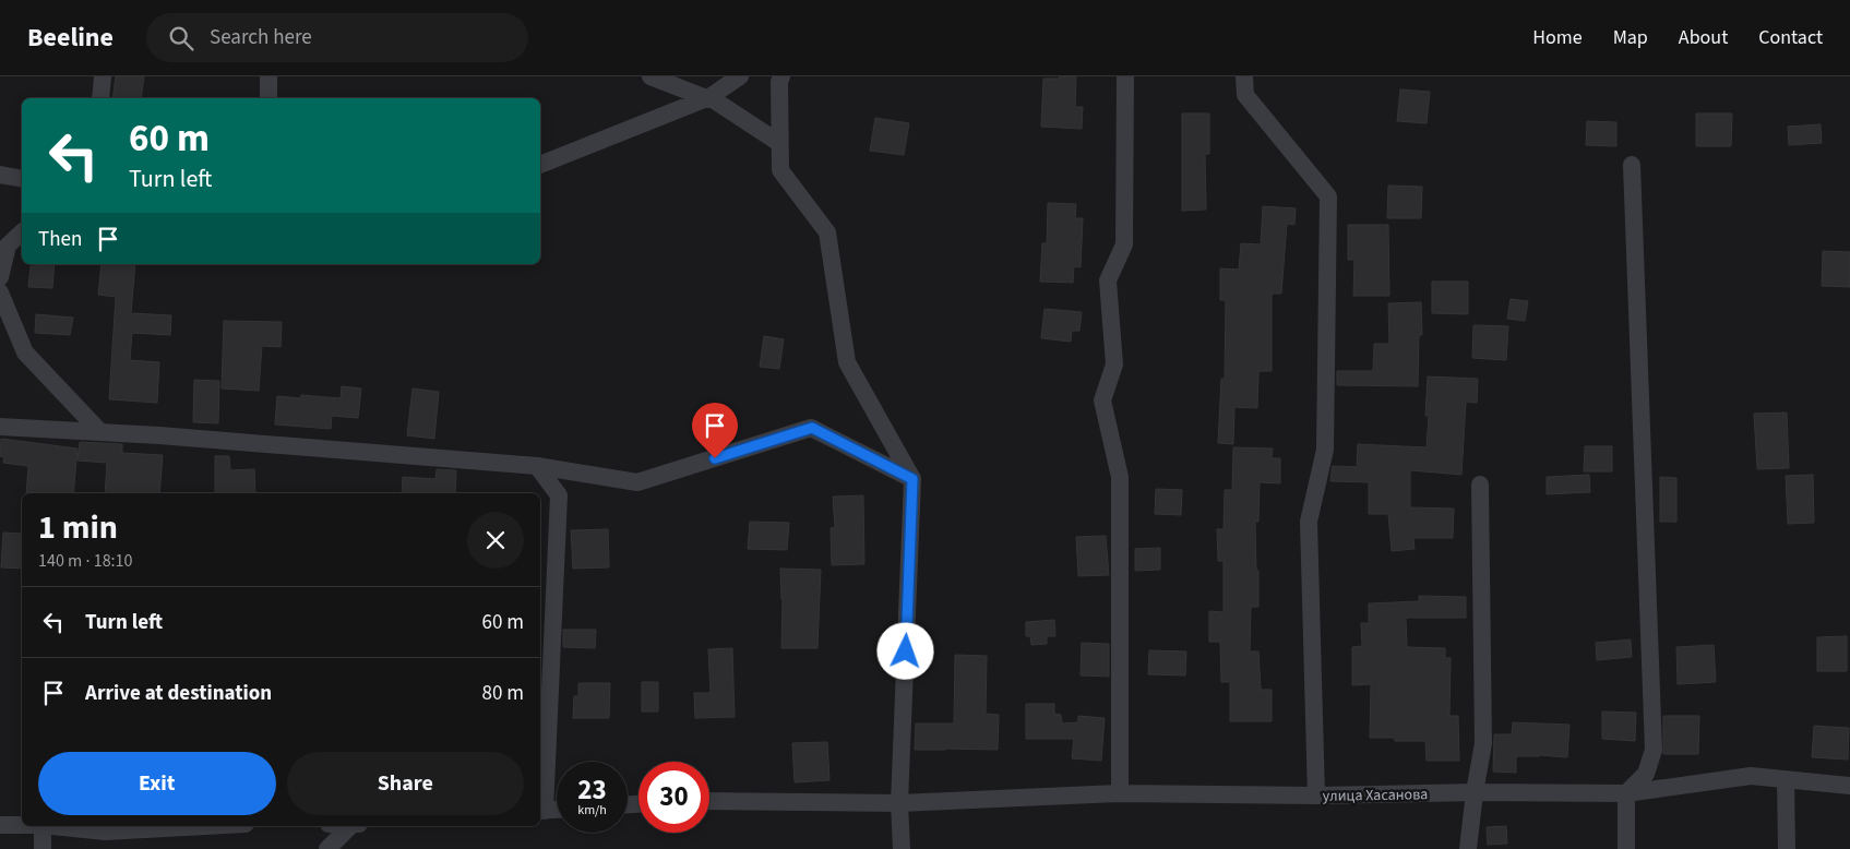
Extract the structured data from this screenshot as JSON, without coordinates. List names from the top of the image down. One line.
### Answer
{"streets":{"street":["улица Хасанова"]},"page":{"header":"Beeline","search":"Search here","nav":["Home","Map","About","Contact"],"turn":["60 m","Turn left"],"then":"Then","heading":["1 min","140 m · 18:10"],"list":[{"name":"Turn left","value":"60 m"},{"name":"Arrive at destination","value":"80 m"}],"buttons":["Exit","Share"],"speed":"23 km/h","limit":"30"}}
